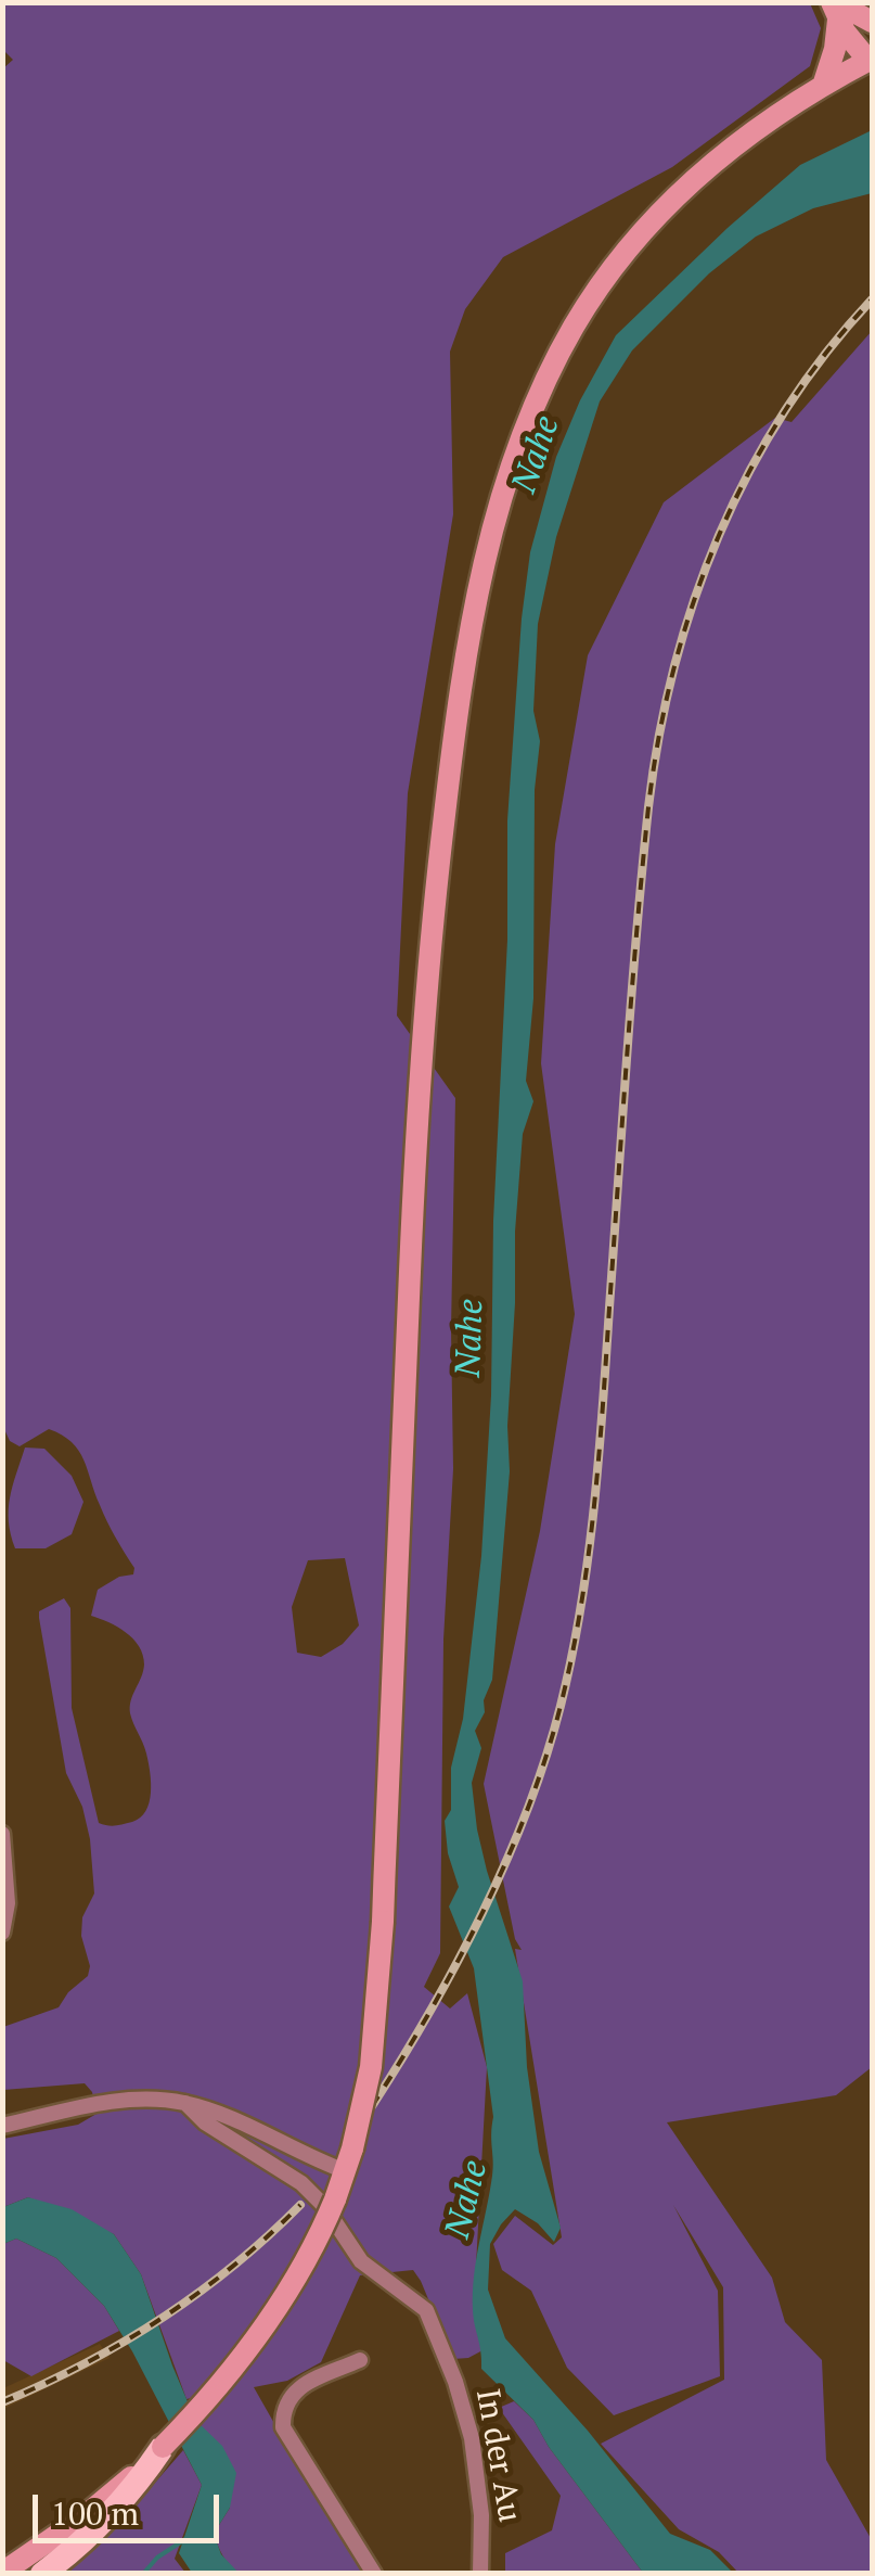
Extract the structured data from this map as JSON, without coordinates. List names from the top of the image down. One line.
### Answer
{"streets":{"street":["In der Au"]},"water":["Nahe"],"scale_bar":"100 m"}
